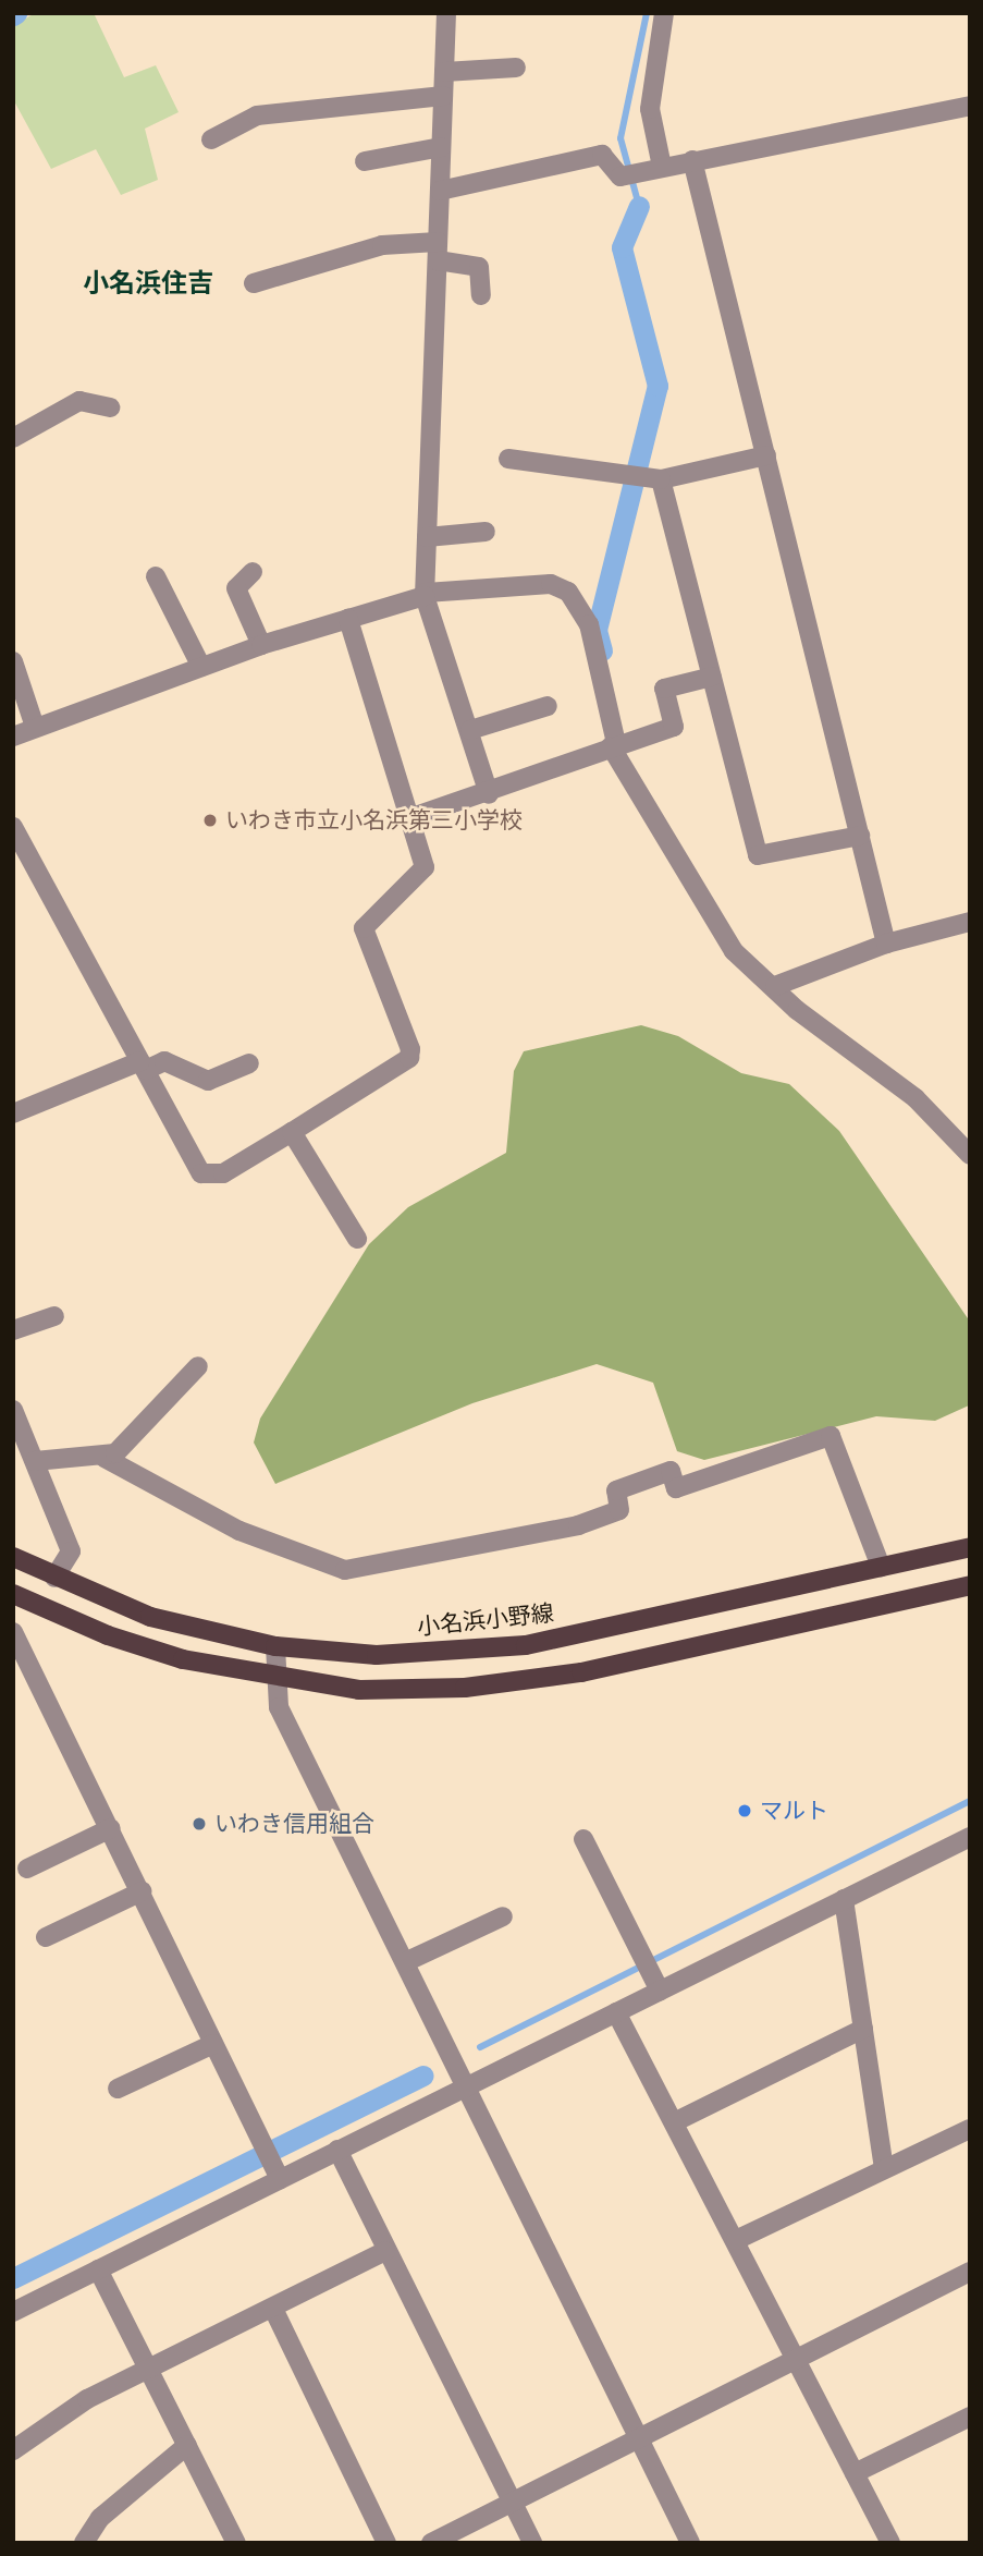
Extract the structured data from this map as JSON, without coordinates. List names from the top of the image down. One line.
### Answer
{"streets":{"main road":["小名浜小野線"]},"districts":["小名浜住吉"],"places":["いわき市立小名浜第三小学校","マルト","いわき信用組合"]}
